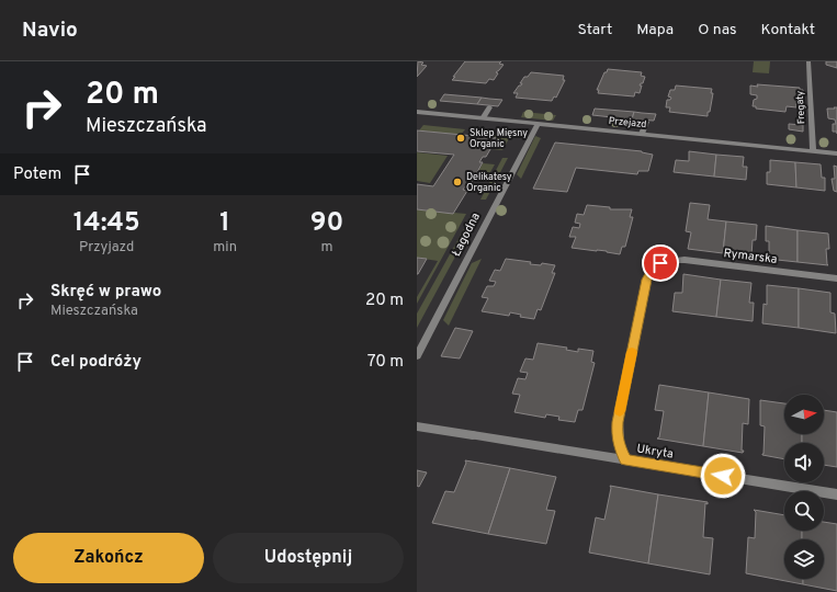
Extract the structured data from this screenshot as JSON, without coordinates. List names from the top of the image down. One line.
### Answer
{"streets":{"street":["Fregaty","Przejazd","Łagodna","Rymarska","Ukryta"]},"crossings":[["Fregaty","Przejazd"],["Przejazd","Łagodna"],["Rymarska","Ukryta"]],"places":["Sklep Mięsny Organic","Delikatesy Organic"],"north":"right","page":{"header":"Navio","nav":["Start","Mapa","O nas","Kontakt"],"turn":["20 m","Mieszczańska"],"then":"Potem","eta":["14:45","Przyjazd","1","min","90","m"],"list":[{"name":"Skręć w prawo","note":"Mieszczańska","value":"20 m"},{"name":"Cel podróży","value":"70 m"}],"buttons":["Zakończ","Udostępnij"]}}
